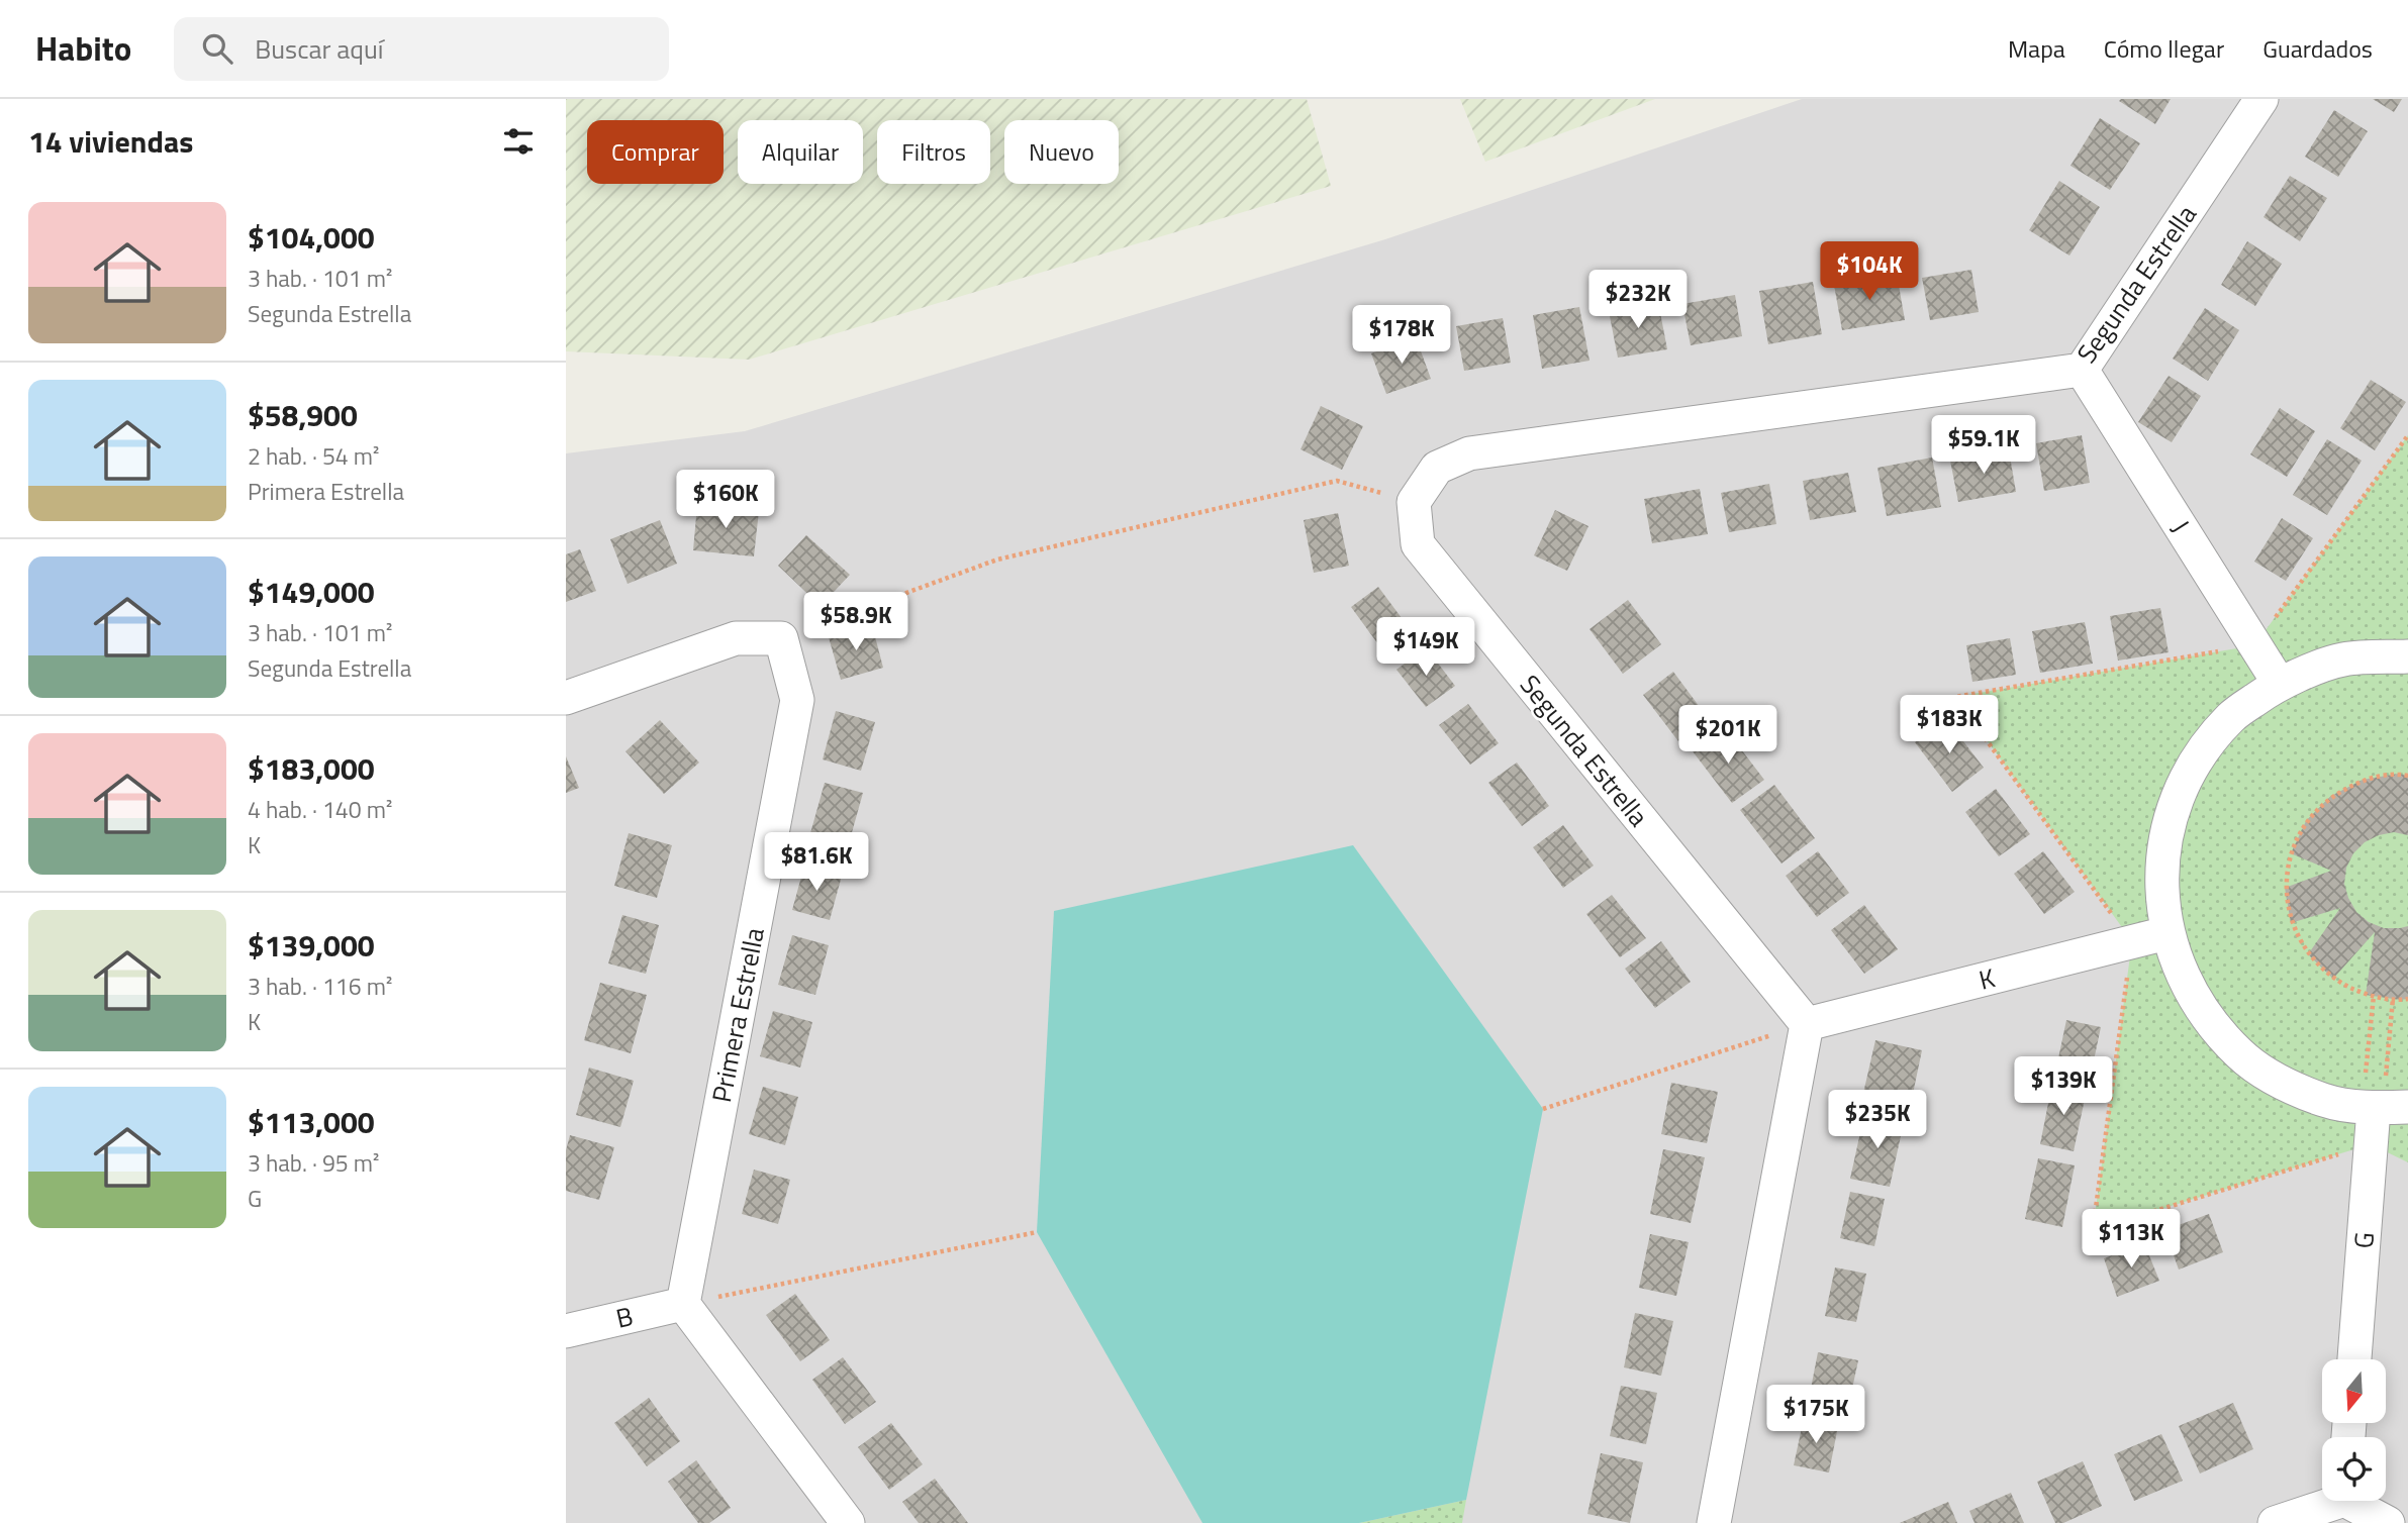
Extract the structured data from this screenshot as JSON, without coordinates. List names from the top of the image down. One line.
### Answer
{"streets":{"street":["Segunda Estrella","J","K","Primera Estrella","G","B"]},"crossings":[["Segunda Estrella","J"],["Segunda Estrella","K"],["Primera Estrella","B"]],"north":"bottom","page":{"header":"Habito","search":"Buscar aquí","nav":["Mapa","Cómo llegar","Guardados"],"heading":"14 viviendas","chip":["Comprar","Alquilar","Filtros","Nuevo"],"list":[{"name":"$104,000","note":"3 hab. · 101 m² · Segunda Estrella"},{"name":"$58,900","note":"2 hab. · 54 m² · Primera Estrella"},{"name":"$149,000","note":"3 hab. · 101 m² · Segunda Estrella"},{"name":"$183,000","note":"4 hab. · 140 m² · K"},{"name":"$139,000","note":"3 hab. · 116 m² · K"},{"name":"$113,000","note":"3 hab. · 95 m² · G"}],"price":["$104K","$232K","$178K","$59.1K","$160K","$58.9K","$149K","$183K","$201K","$81.6K","$139K","$235K","$113K","$175K"]}}
